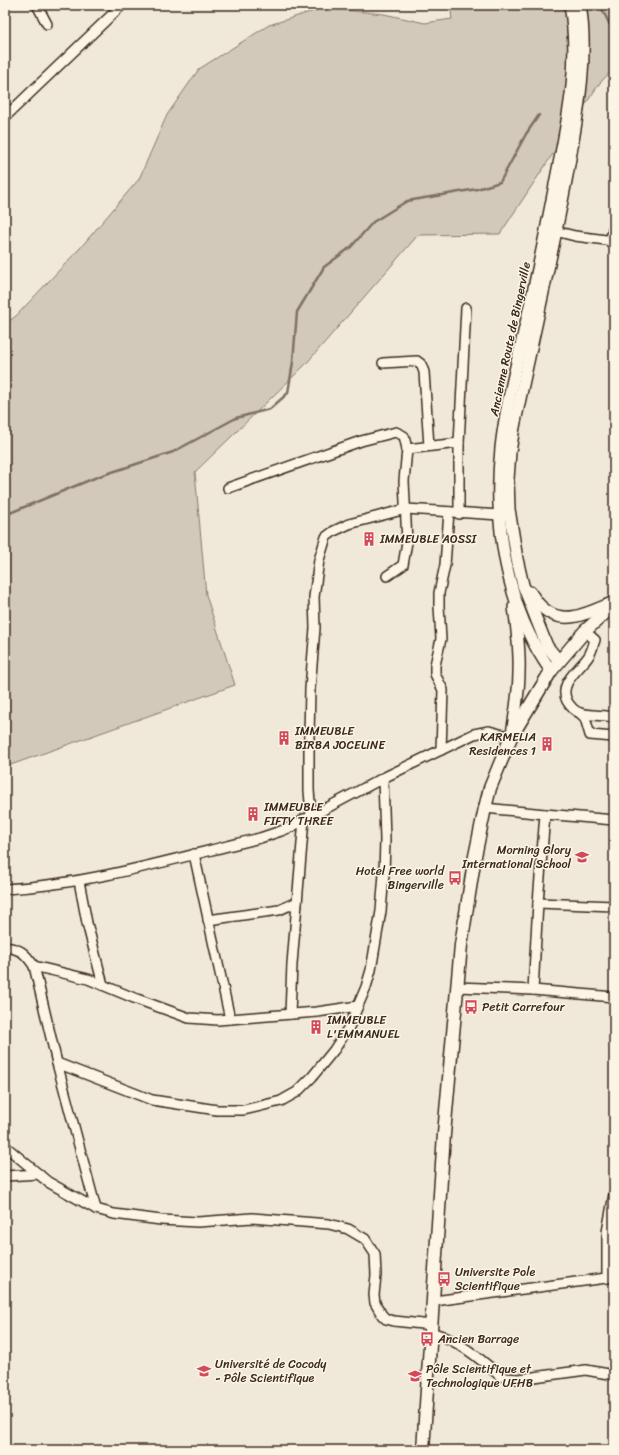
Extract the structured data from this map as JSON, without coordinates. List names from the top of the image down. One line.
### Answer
{"streets":{"street":["Ancienne Route de Bingerville"]},"places":{"building":["IMMEUBLE AOSSI","IMMEUBLE BIRBA JOCELINE","KARMELIA Residences 1","IMMEUBLE FIFTY THREE","IMMEUBLE L'EMMANUEL"],"school or university":["Morning Glory International School","Université de Cocody - Pôle Scientifique","Pôle Scientifique et Technologique UFHB"],"bus stop":["Hotel Free world Bingerville","Petit Carrefour","Universite Pole Scientifique","Ancien Barrage"]}}
